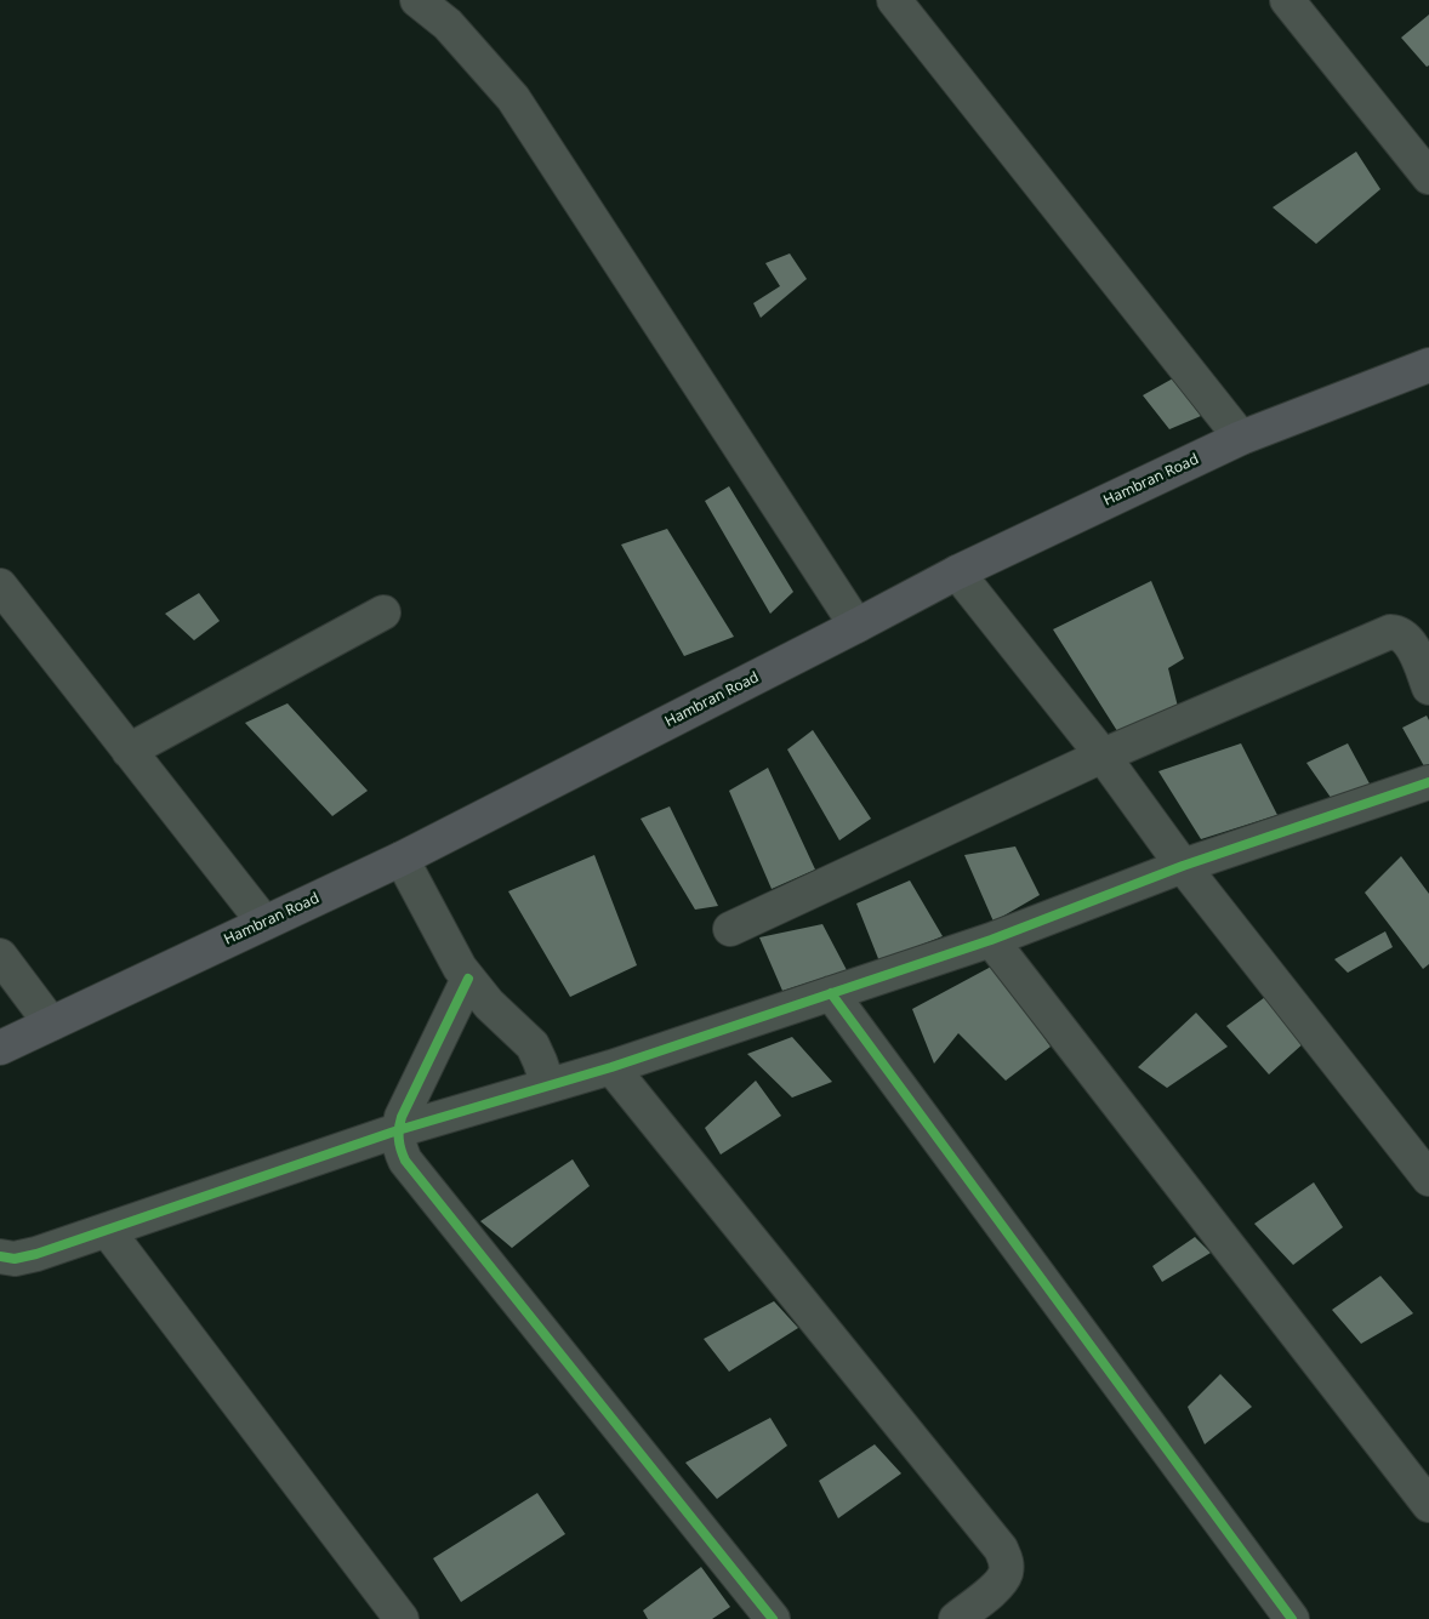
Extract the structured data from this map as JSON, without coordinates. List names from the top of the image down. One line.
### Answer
{"streets":{"main road":["Hambran Road"]}}
